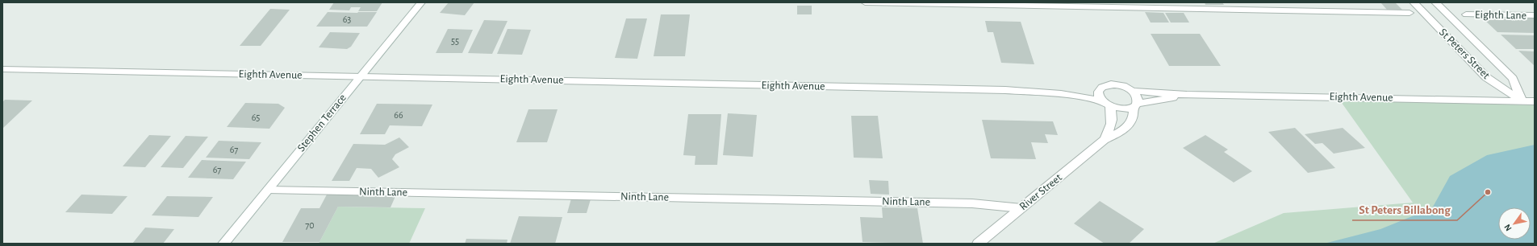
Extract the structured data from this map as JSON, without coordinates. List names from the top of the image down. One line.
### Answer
{"streets":{"street":["St Peters Street","Eighth Avenue","Stephen Terrace","River Street"],"lane":["Eighth Lane","Ninth Lane"]},"crossings":[["St Peters Street","Eighth Avenue"],["Eighth Avenue","Stephen Terrace"],["Eighth Avenue","River Street"],["Stephen Terrace","Ninth Lane"],["Ninth Lane","River Street"]],"places":["St Peters Billabong"],"house_numbers":["63","55","66","65","67","67","70"],"north":"bottom left"}
